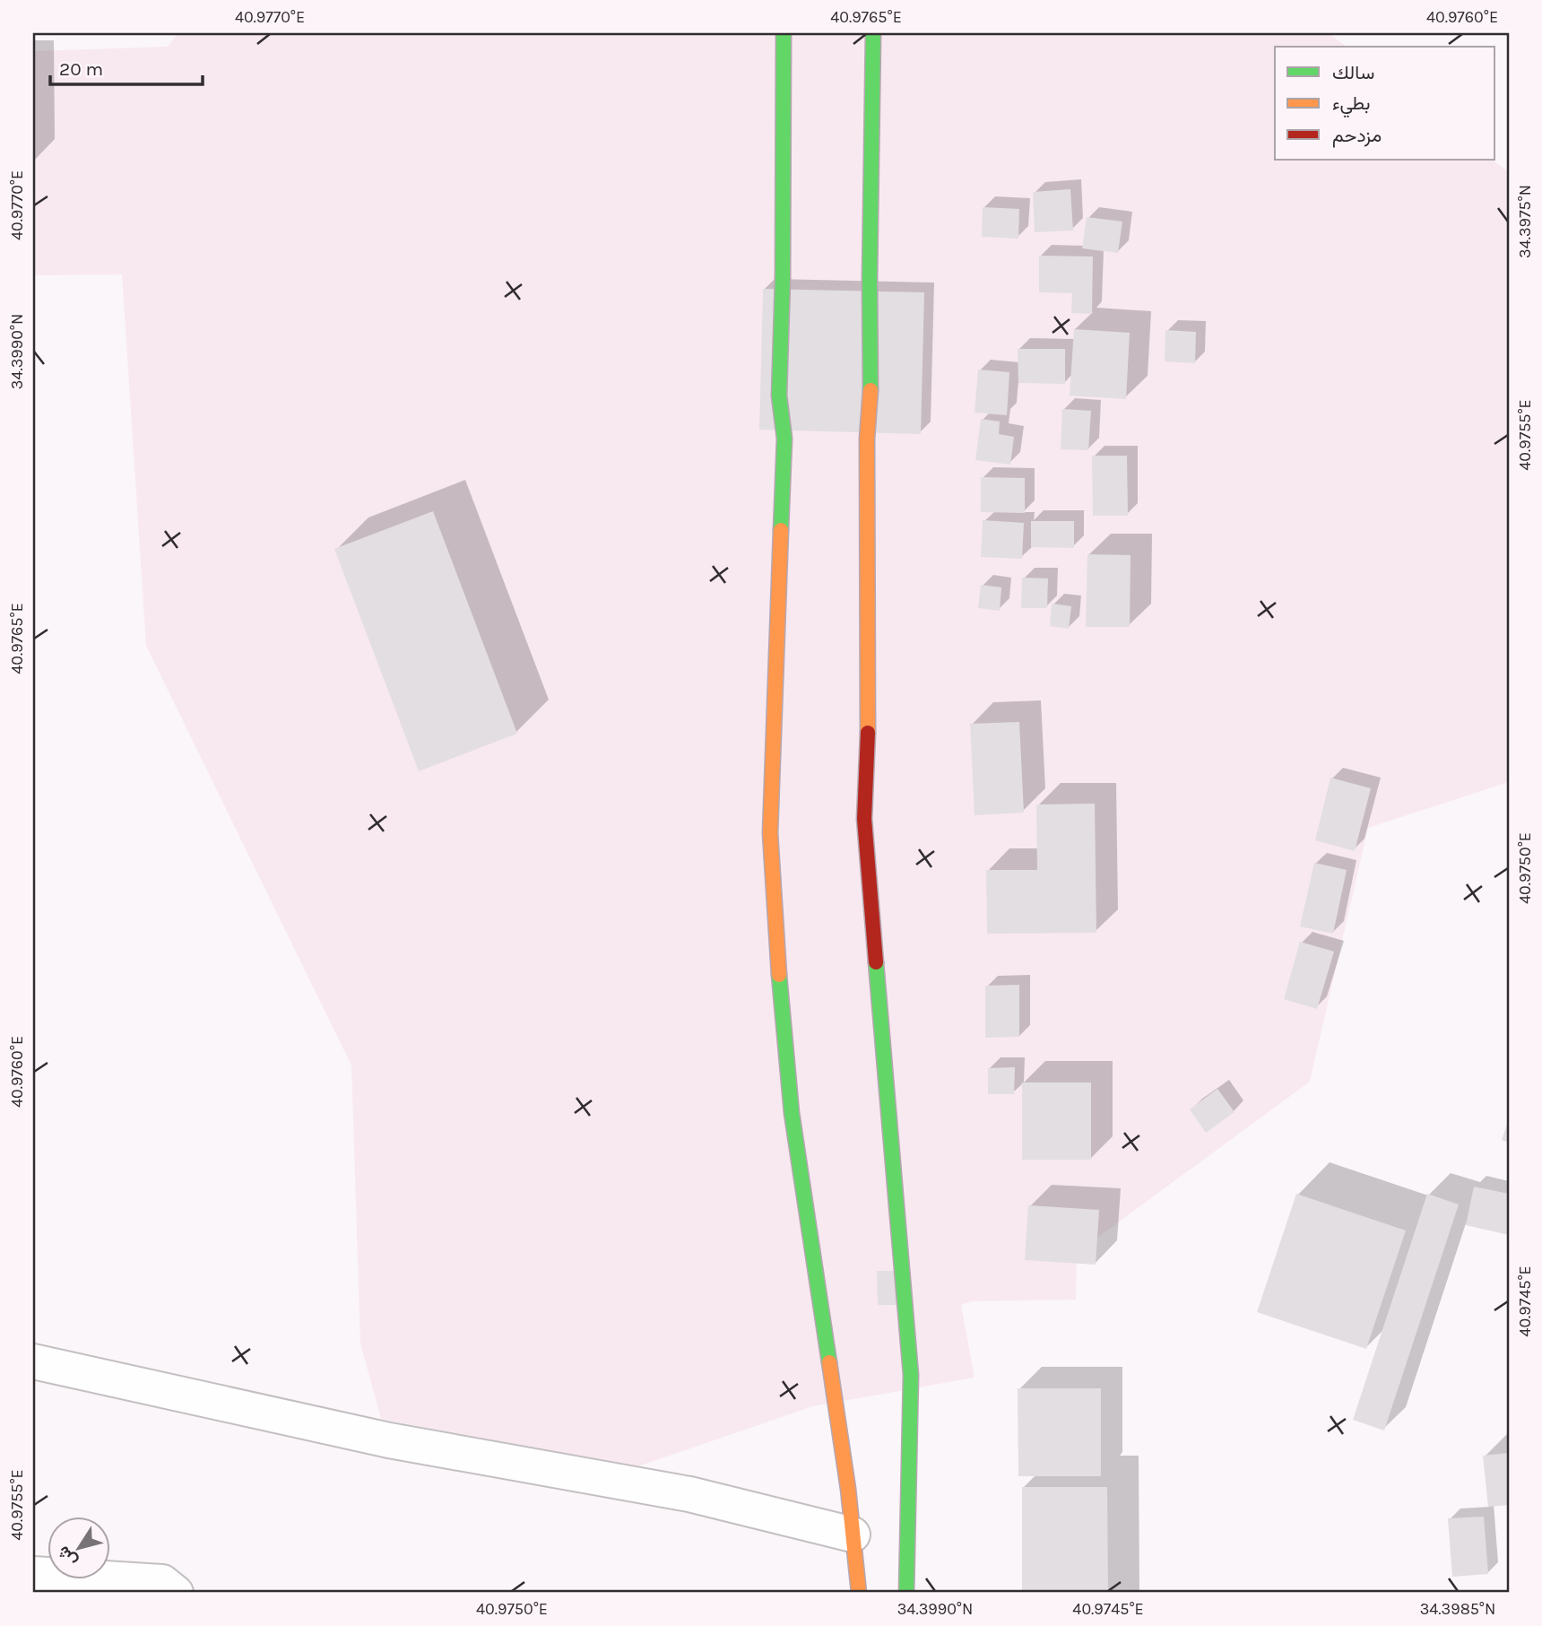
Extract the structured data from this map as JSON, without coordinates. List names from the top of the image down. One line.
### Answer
{"legend":["سالك","بطيء","مزدحم"],"scale_bar":"20 m","north":"bottom left","coordinates":["40.9770°E","40.9765°E","40.9760°E","34.3975°N","34.3990°N","40.9755°E","40.9750°E","40.9745°E","34.3985°N"]}
